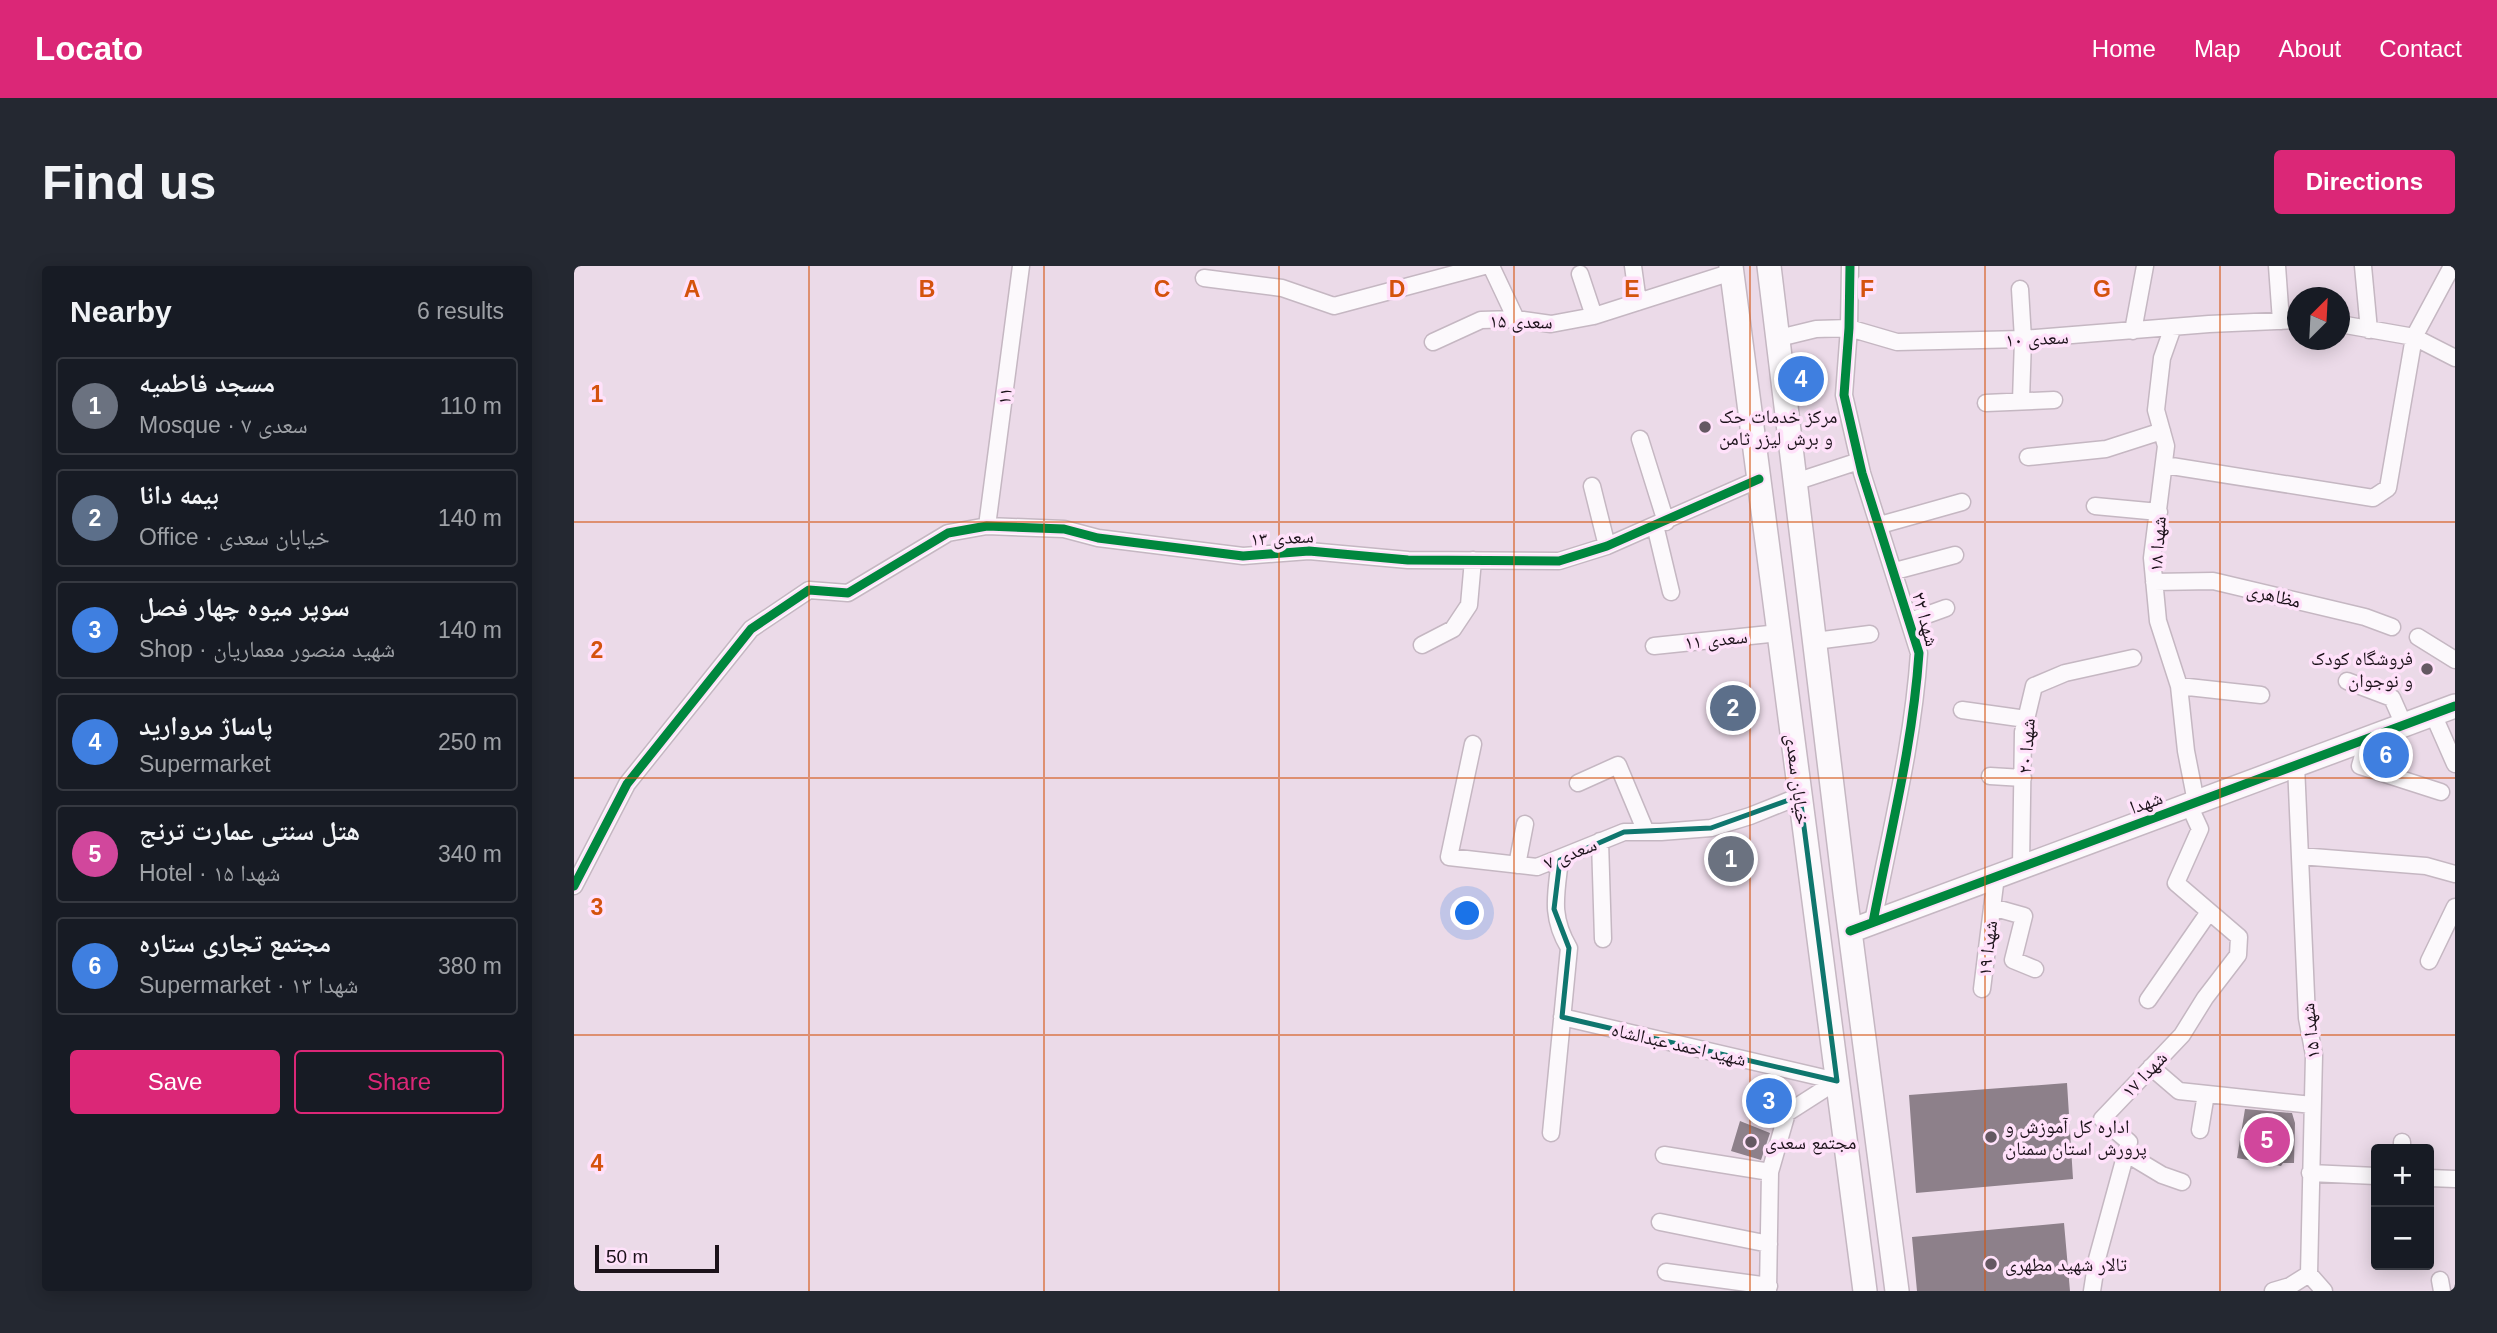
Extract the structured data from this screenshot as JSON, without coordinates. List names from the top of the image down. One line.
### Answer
{"streets":{"main road":["خیابان سعدی","شهدا"],"street":["سعدی ۱۵","سعدی ۱۰","۱۱","سعدی ۱۳","شهدا ۱۸","مظاهری","شهدا ۲۲","سعدی ۱۱","شهدا ۲۰","سعدی ۷","شهدا ۱۹","شهدا ۱۵","شهید احمد عبدالشاه","شهدا ۱۷"]},"crossings":[["سعدی ۱۵","خیابان سعدی"],["سعدی ۱۰","شهدا ۱۸"],["سعدی ۱۰","شهدا ۲۲"],["سعدی ۱۰","خیابان سعدی"],["۱۱","سعدی ۱۳"],["سعدی ۱۳","خیابان سعدی"],["شهدا ۱۸","مظاهری"],["شهدا ۱۸","شهدا"],["شهدا ۱۸","شهدا ۱۷"],["شهدا ۲۲","شهدا"],["سعدی ۱۱","خیابان سعدی"],["شهدا ۲۰","شهدا"],["خیابان سعدی","شهدا"],["خیابان سعدی","سعدی ۷"],["خیابان سعدی","شهید احمد عبدالشاه"],["شهدا","شهدا ۱۹"],["شهدا","شهدا ۱۵"],["شهدا","شهدا ۱۷"]],"places":["مرکز خدمات حک و برش لیزر ثامن","فروشگاه کودک و نوجوان","اداره کل آموزش و پرورش استان سمنان","مجتمع سعدی","تالار شهید مطهری"],"scale_bar":"50 m","north":"top right","page":{"header":"Locato","nav":["Home","Map","About","Contact"],"buttons":["Directions",["Save","Share"]],"title":"Find us","heading":["Nearby","6 results"],"pins":["4","2","6","1","3","5"],"list":[{"mark":"1","name":"مسجد فاطمیه","note":"Mosque · سعدی ۷","value":"110 m"},{"mark":"2","name":"بیمه دانا","note":"Office · خیابان سعدی","value":"140 m"},{"mark":"3","name":"سوپر میوه چهار فصل","note":"Shop · شهید منصور معماریان","value":"140 m"},{"mark":"4","name":"پاساژ مروارید","note":"Supermarket","value":"250 m"},{"mark":"5","name":"هتل سنتی عمارت ترنج","note":"Hotel · شهدا ۱۵","value":"340 m"},{"mark":"6","name":"مجتمع تجاری ستاره","note":"Supermarket · شهدا ۱۳","value":"380 m"}],"map_buttons":["+","−"],"scale":"50 m"},"grid":{"columns":["A","B","C","D","E","F","G"],"rows":["1","2","3","4"]}}
